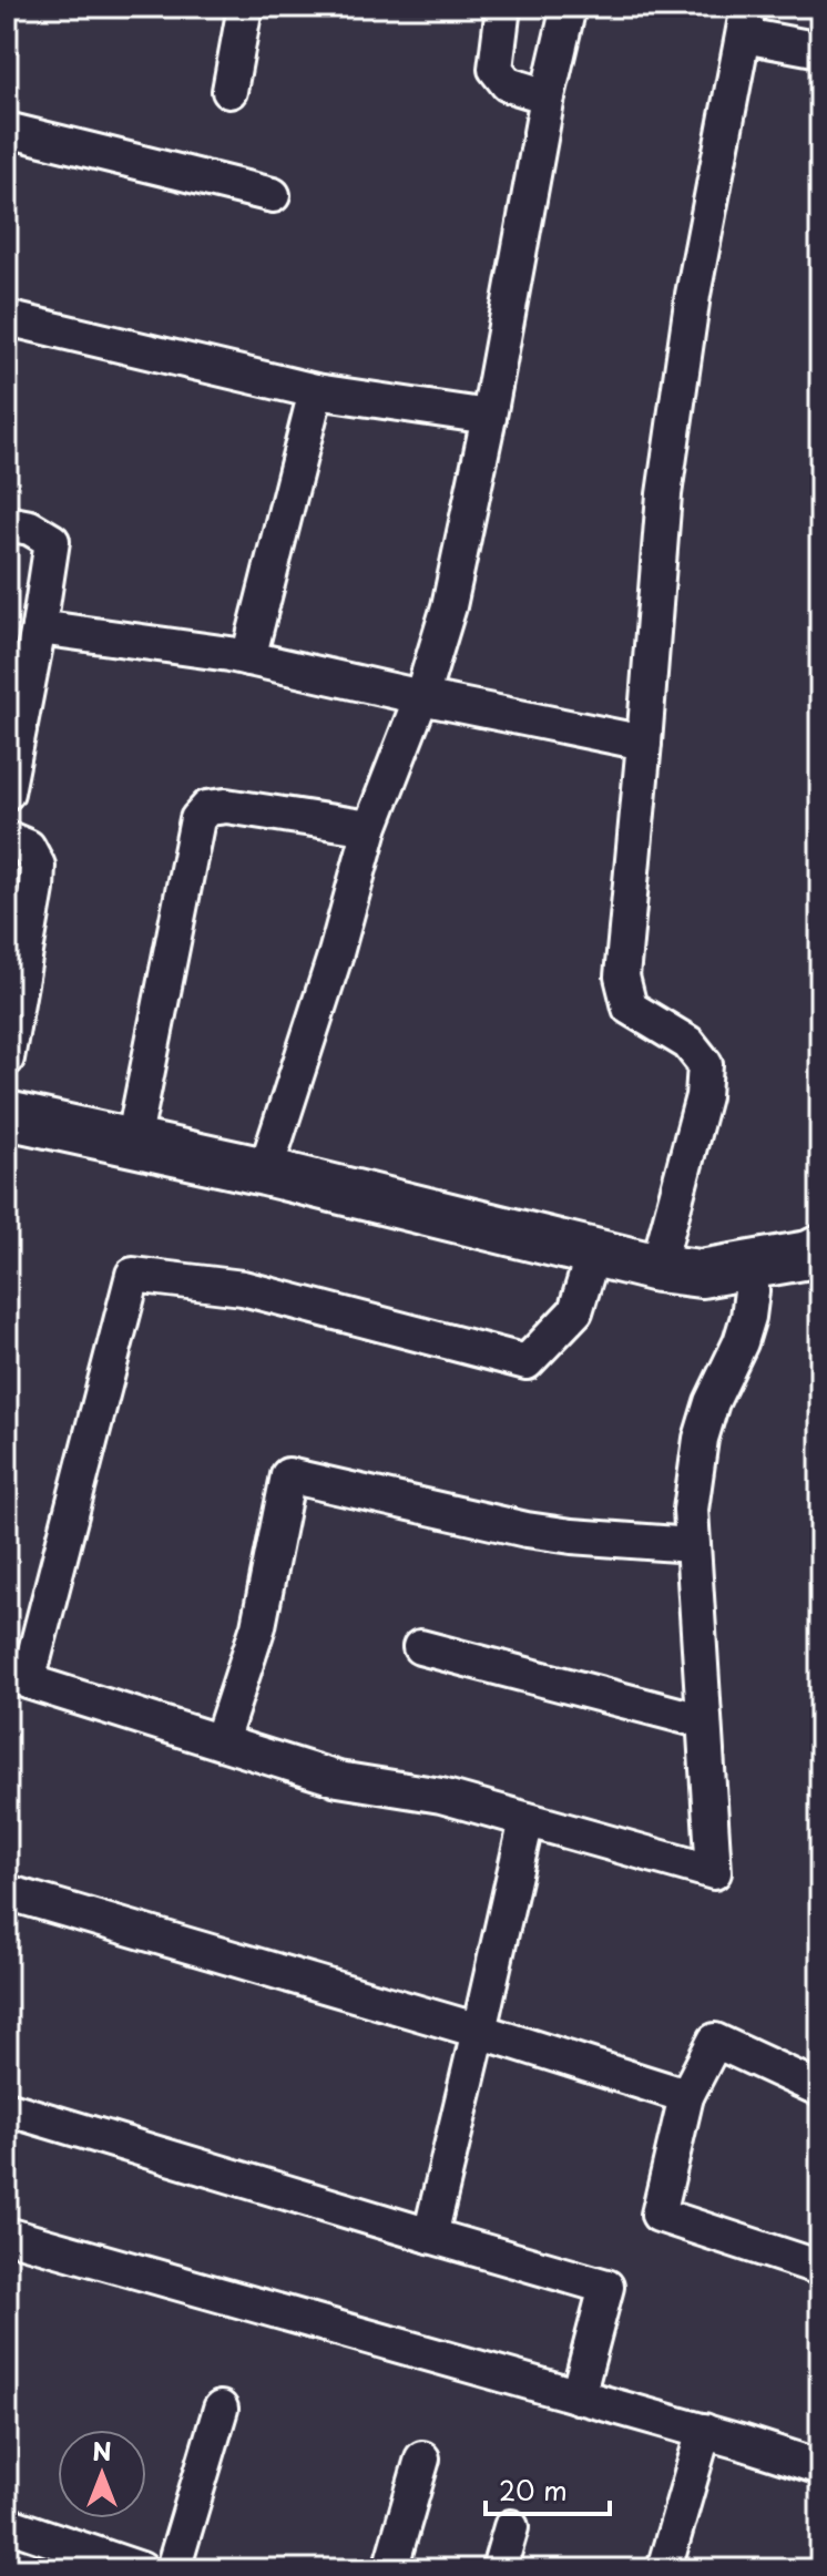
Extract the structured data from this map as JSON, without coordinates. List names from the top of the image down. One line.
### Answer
{"scale_bar":"20 m","north":"top"}
